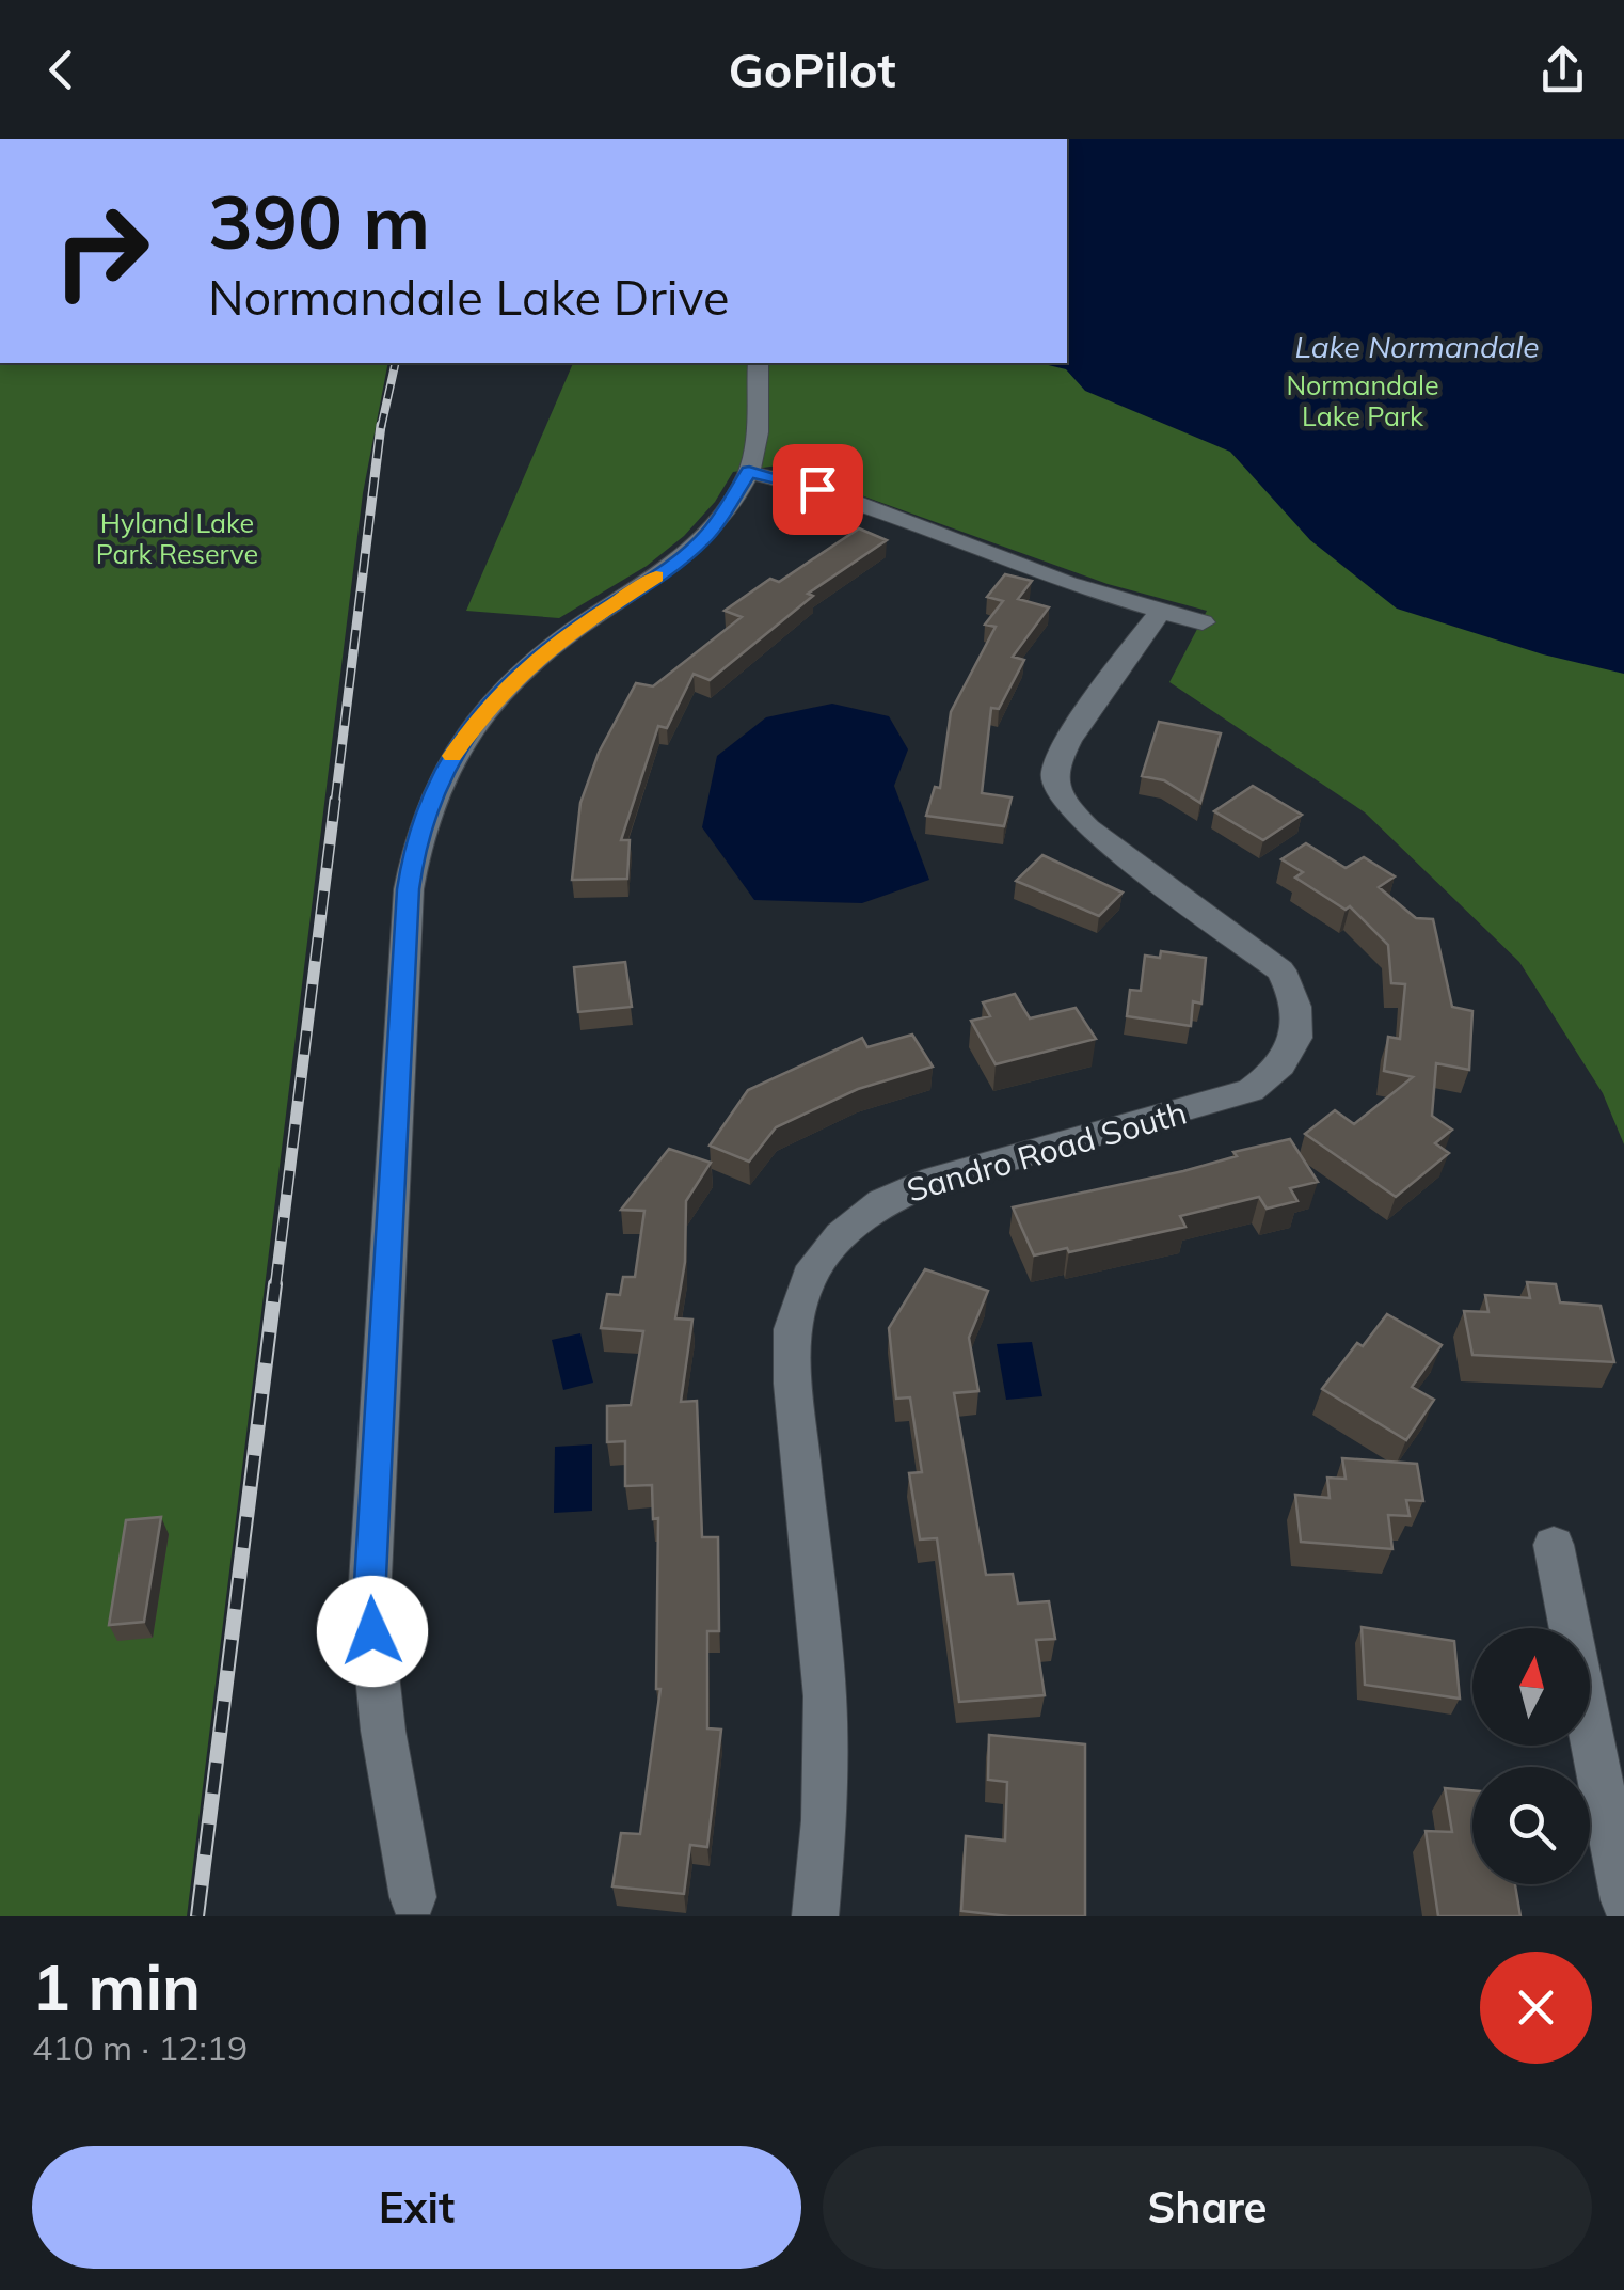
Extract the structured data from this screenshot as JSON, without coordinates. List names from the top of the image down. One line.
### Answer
{"streets":{"street":["Sandro Road South"]},"water":["Lake Normandale"],"parks":["Normandale Lake Park","Hyland Lake Park Reserve"],"north":"top","page":{"header":"GoPilot","turn":["390 m","Normandale Lake Drive"],"heading":["1 min","410 m · 12:19"],"buttons":["Exit","Share"]}}
